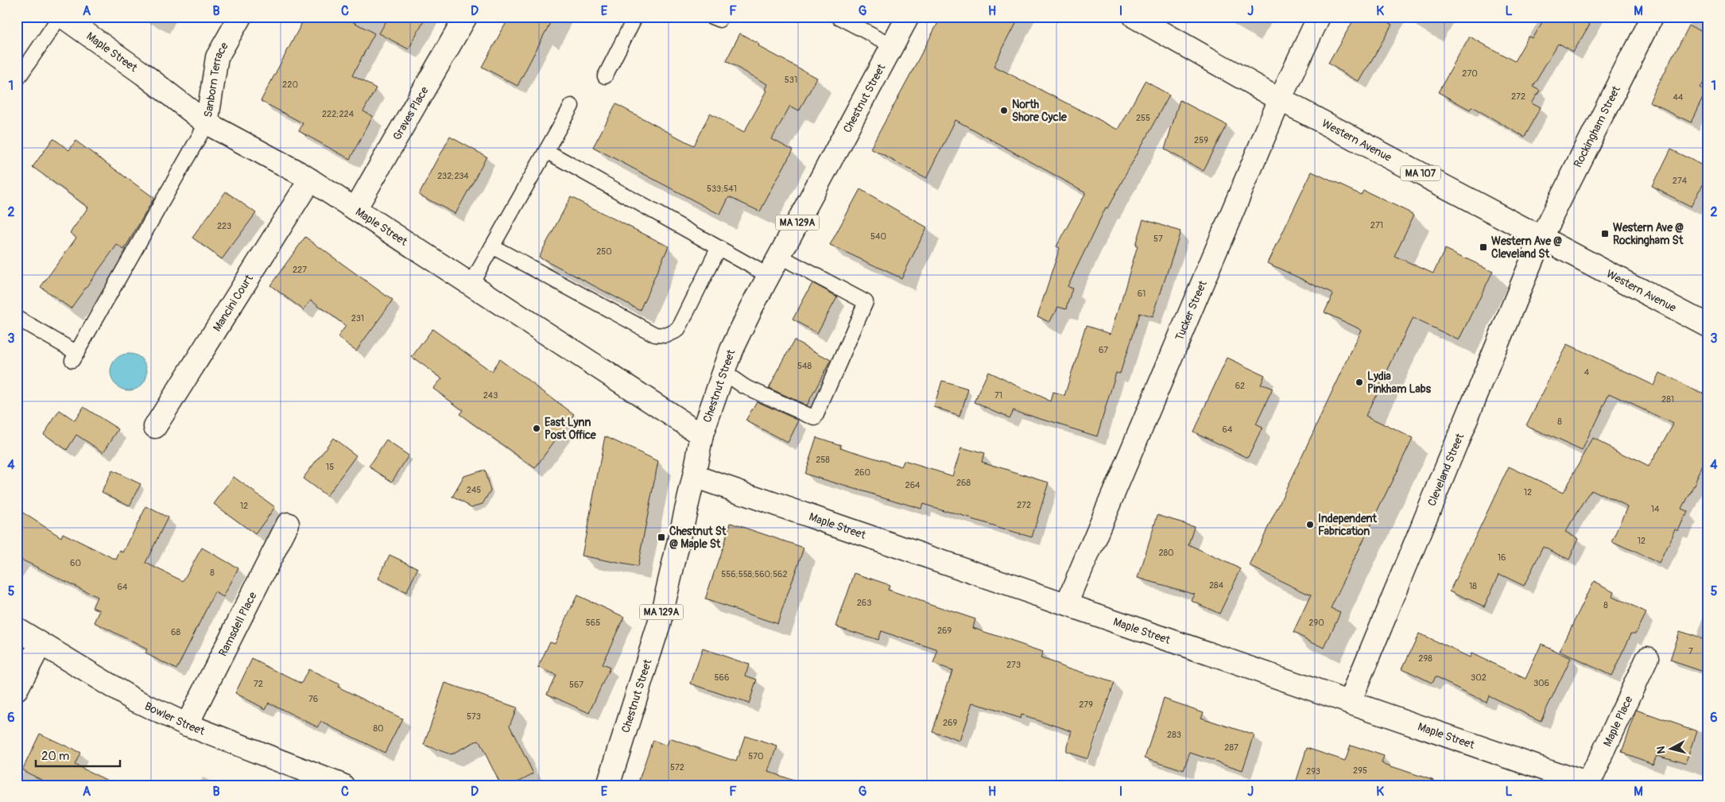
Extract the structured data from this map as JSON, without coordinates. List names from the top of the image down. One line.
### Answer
{"streets":{"street":["Maple Street","Sanborn Terrace","Chestnut Street","Graves Place","Rockingham Street","Western Avenue","MA 107","MA 129A","Mancini Court","Tucker Street","Cleveland Street","Ramsdell Place","Bowler Street","Maple Place"]},"crossings":[["Maple Street","Sanborn Terrace"],["Maple Street","Chestnut Street"],["Maple Street","Graves Place"],["Maple Street","Mancini Court"],["Maple Street","Tucker Street"],["Maple Street","Cleveland Street"],["Maple Street","Maple Place"],["Rockingham Street","Western Avenue"],["Rockingham Street","Cleveland Street"],["Western Avenue","Tucker Street"],["Western Avenue","Cleveland Street"],["Ramsdell Place","Bowler Street"]],"places":{"other":["North Shore Cycle","Lydia Pinkham Labs","East Lynn Post Office","Independent Fabrication"],"transit":["Western Ave @ Rockingham St","Western Ave @ Cleveland St","Chestnut St @ Maple St"]},"house_numbers":["270","531","220","272","44","222;224","255","259","232;234","274","533;541","271","223","540","57","250","227","61","231","67","548","4","62","243","71","281","8","64","258","15","260","268","264","245","12","272","12","14","12","280","16","60","8","556;558;560;562","284","18","64","263","8","565","290","269","68","7","298","273","566","302","306","72","567","76","279","573","269","80","283","287","570","572","295","293"],"scale_bar":"20 m","north":"left","grid":{"columns":["A","B","C","D","E","F","G","H","I","J","K","L","M"],"rows":["1","2","3","4","5","6"]}}
